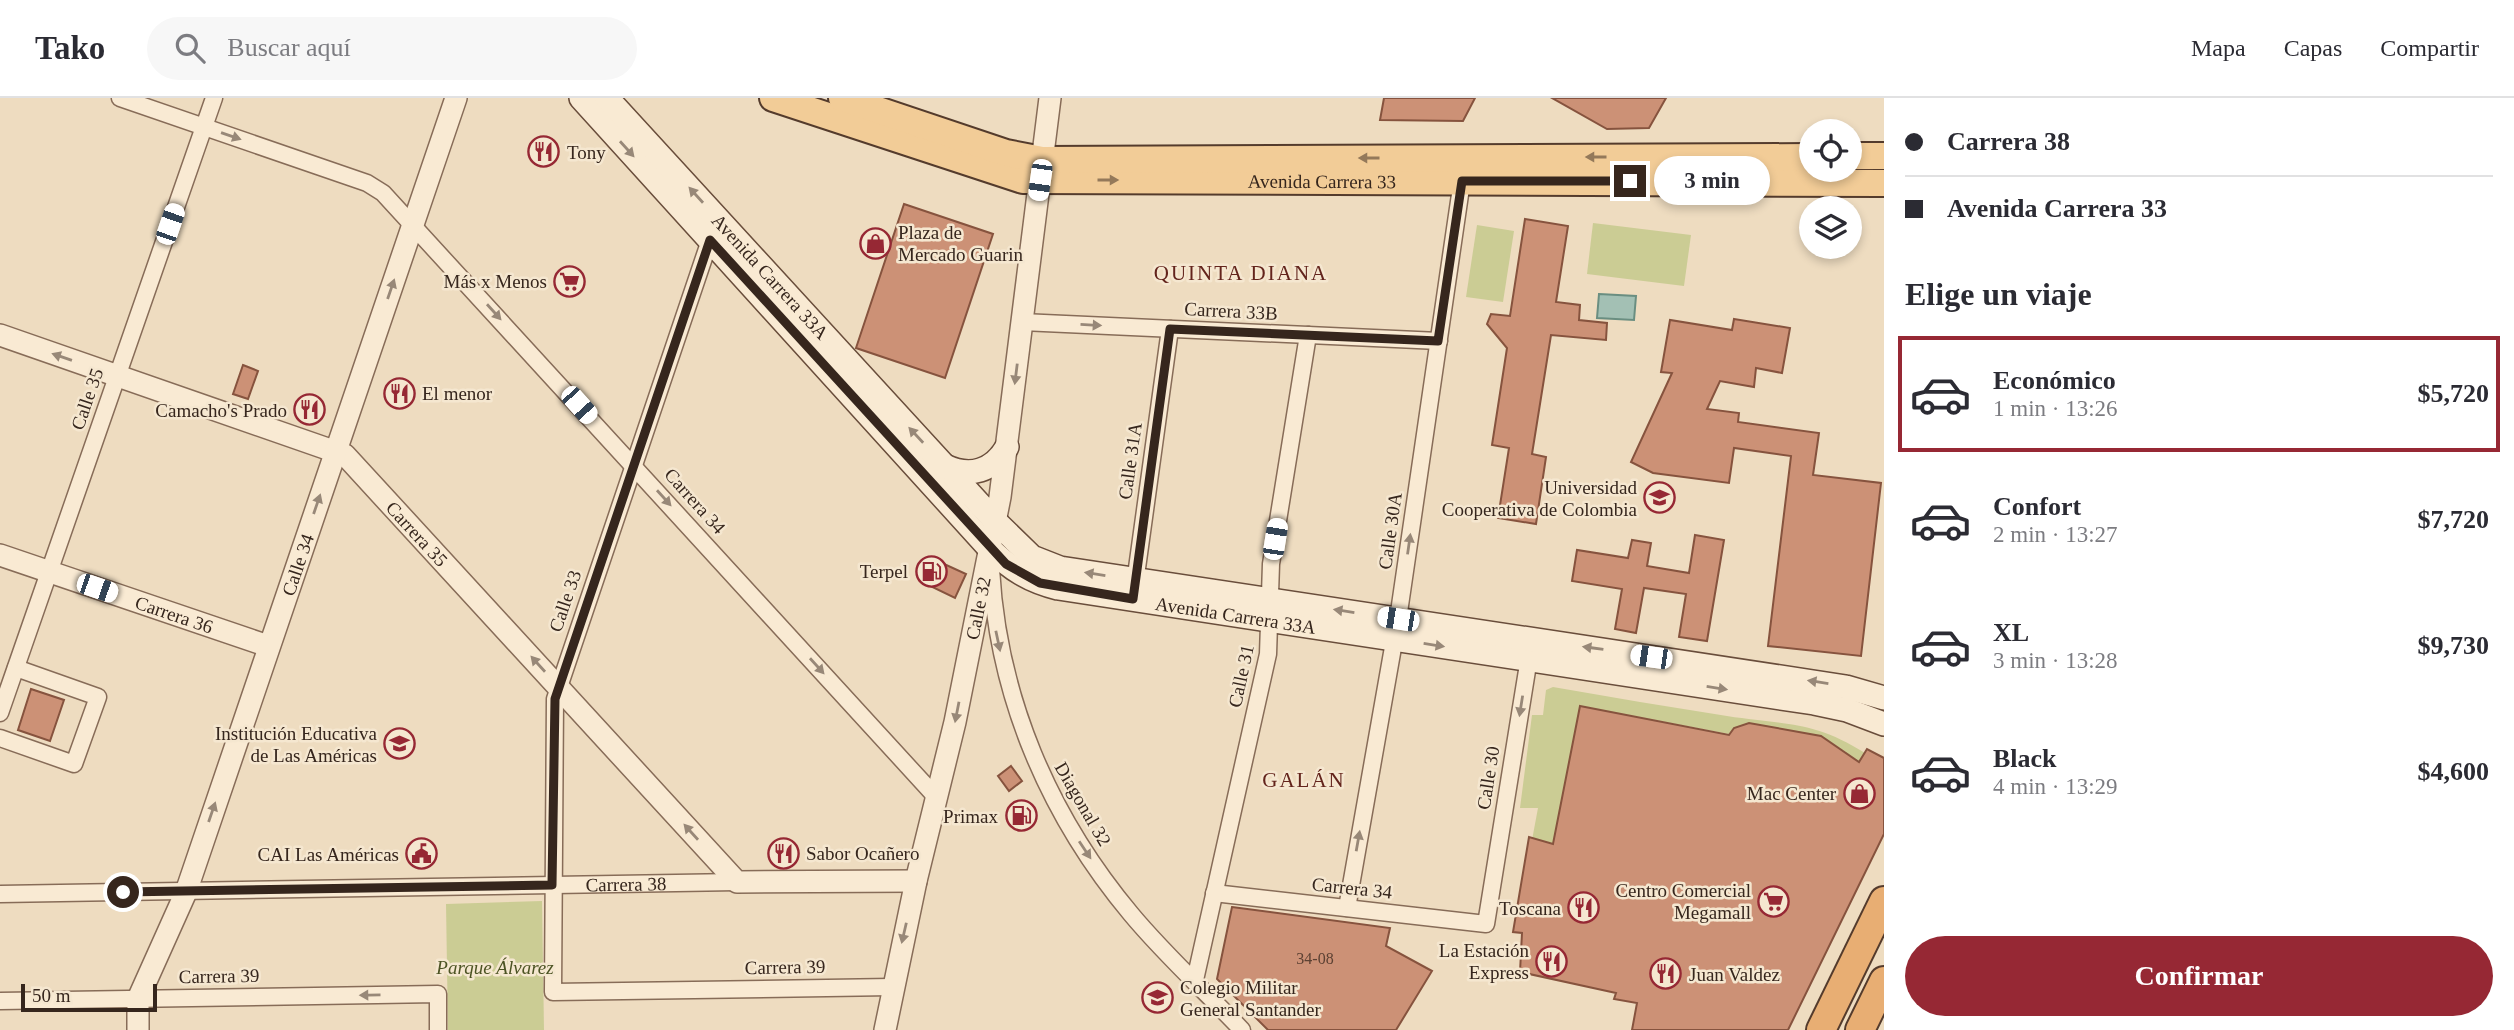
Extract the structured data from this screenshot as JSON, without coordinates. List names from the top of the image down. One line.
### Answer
{"streets":{"main road":["Avenida Carrera 33","Avenida Carrera 33A"],"street":["Carrera 33B","Calle 35","Calle 31A","Carrera 34","Calle 30A","Carrera 35","Calle 34","Calle 33","Calle 32","Carrera 36","Calle 31","Calle 30","Diagonal 32","Carrera 38","Carrera 39"]},"crossings":[["Avenida Carrera 33","Calle 30A"],["Avenida Carrera 33","Calle 32"],["Avenida Carrera 33A","Calle 31A"],["Avenida Carrera 33A","Calle 30A"],["Avenida Carrera 33A","Calle 33"],["Avenida Carrera 33A","Calle 32"],["Avenida Carrera 33A","Calle 31"],["Avenida Carrera 33A","Calle 30"],["Avenida Carrera 33A","Diagonal 32"],["Carrera 33B","Calle 31A"],["Carrera 33B","Calle 30A"],["Carrera 33B","Calle 32"],["Carrera 33B","Calle 31"],["Calle 35","Carrera 34"],["Calle 35","Carrera 35"],["Calle 35","Carrera 36"],["Carrera 34","Calle 30A"],["Carrera 34","Calle 34"],["Carrera 34","Calle 33"],["Carrera 34","Calle 32"],["Carrera 34","Calle 31"],["Carrera 34","Calle 30"],["Carrera 35","Calle 34"],["Carrera 35","Calle 33"],["Carrera 35","Carrera 38"],["Calle 34","Carrera 36"],["Calle 34","Carrera 38"],["Calle 34","Carrera 39"],["Calle 33","Carrera 38"],["Calle 33","Carrera 39"],["Calle 32","Diagonal 32"],["Calle 32","Carrera 38"],["Calle 32","Carrera 39"],["Calle 31","Diagonal 32"]],"one_way":["Carrera 33B","Carrera 34","Calle 30A","Carrera 35","Calle 34","Calle 32","Calle 30","Diagonal 32","Carrera 39"],"districts":["QUINTA DIANA","GALÁN"],"parks":["Parque Álvarez"],"places":{"restaurant":["Tony","El menor","Camacho's Prado","Sabor Ocañero","Toscana","La Estación Express","Juan Valdez"],"shop":["Plaza de Mercado Guarin","Mac Center"],"supermarket":["Más x Menos","Centro Comercial Megamall"],"school or university":["Universidad Cooperativa de Colombia","Institución Educativa de Las Américas","Colegio Militar General Santander"],"fuel station":["Terpel","Primax"],"public building":["CAI Las Américas"]},"house_numbers":["34-08"],"scale_bar":"50 m","page":{"header":"Tako","search":"Buscar aquí","nav":["Mapa","Capas","Compartir"],"banner":["Carrera 38","Avenida Carrera 33"],"bubble":"3 min","heading":"Elige un viaje","list":[{"name":"Económico","note":"1 min · 13:26","value":"$5,720"},{"name":"Confort","note":"2 min · 13:27","value":"$7,720"},{"name":"XL","note":"3 min · 13:28","value":"$9,730"},{"name":"Black","note":"4 min · 13:29","value":"$4,600"}],"buttons":"Confirmar","scale":"50 m"}}
